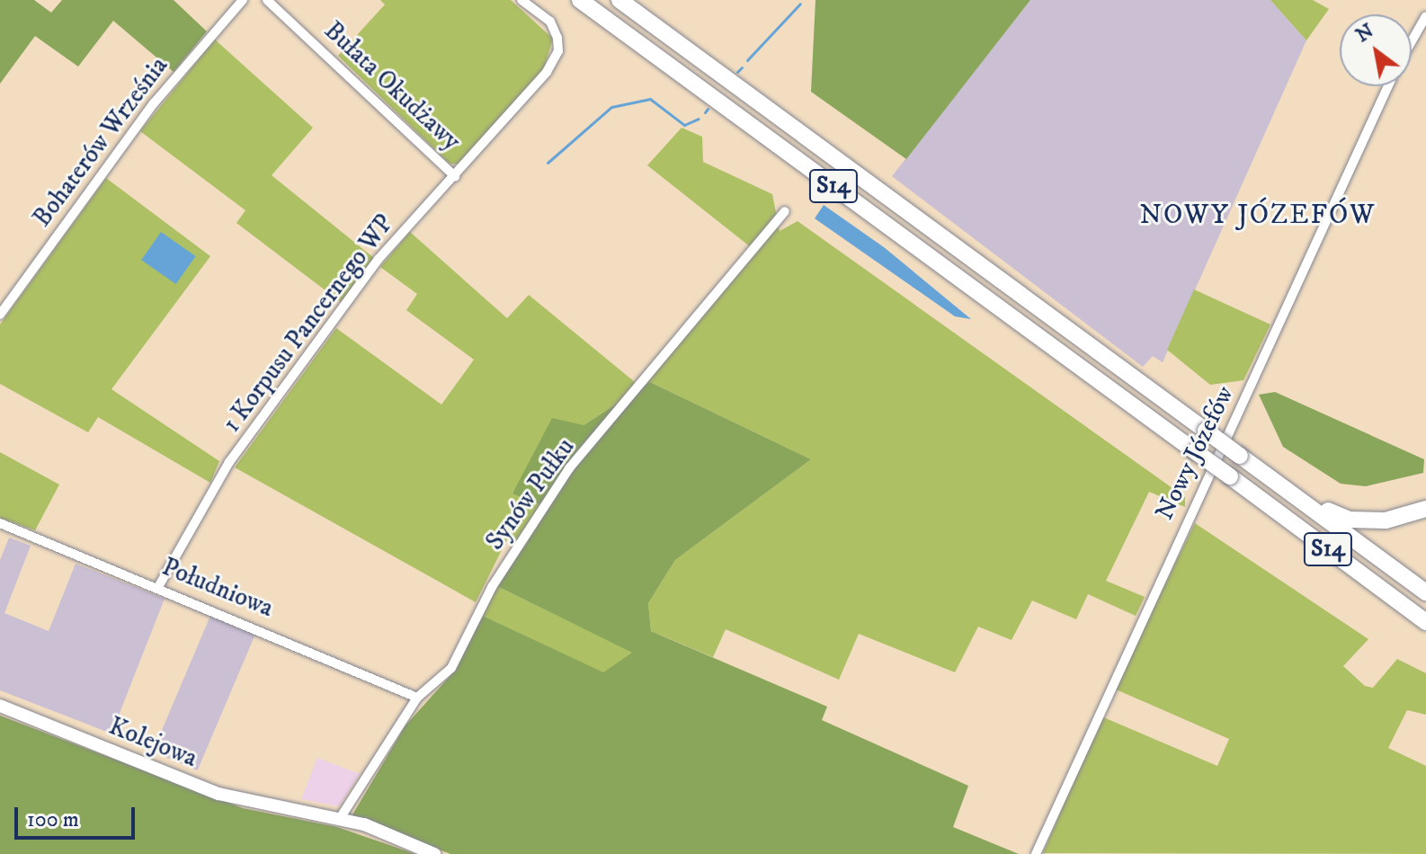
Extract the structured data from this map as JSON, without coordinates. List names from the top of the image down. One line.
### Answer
{"streets":{"highway":["S14"],"street":["Bułata Okudżawy","Bohaterów Września","1 Korpusu Pancernego WP","Nowy Józefów","Synów Pułku","Południowa","Kolejowa"]},"crossings":[["Bułata Okudżawy","1 Korpusu Pancernego WP"],["1 Korpusu Pancernego WP","Południowa"],["Synów Pułku","Południowa"],["Synów Pułku","Kolejowa"]],"districts":["NOWY JÓZEFÓW"],"scale_bar":"100 m","north":"top left"}
